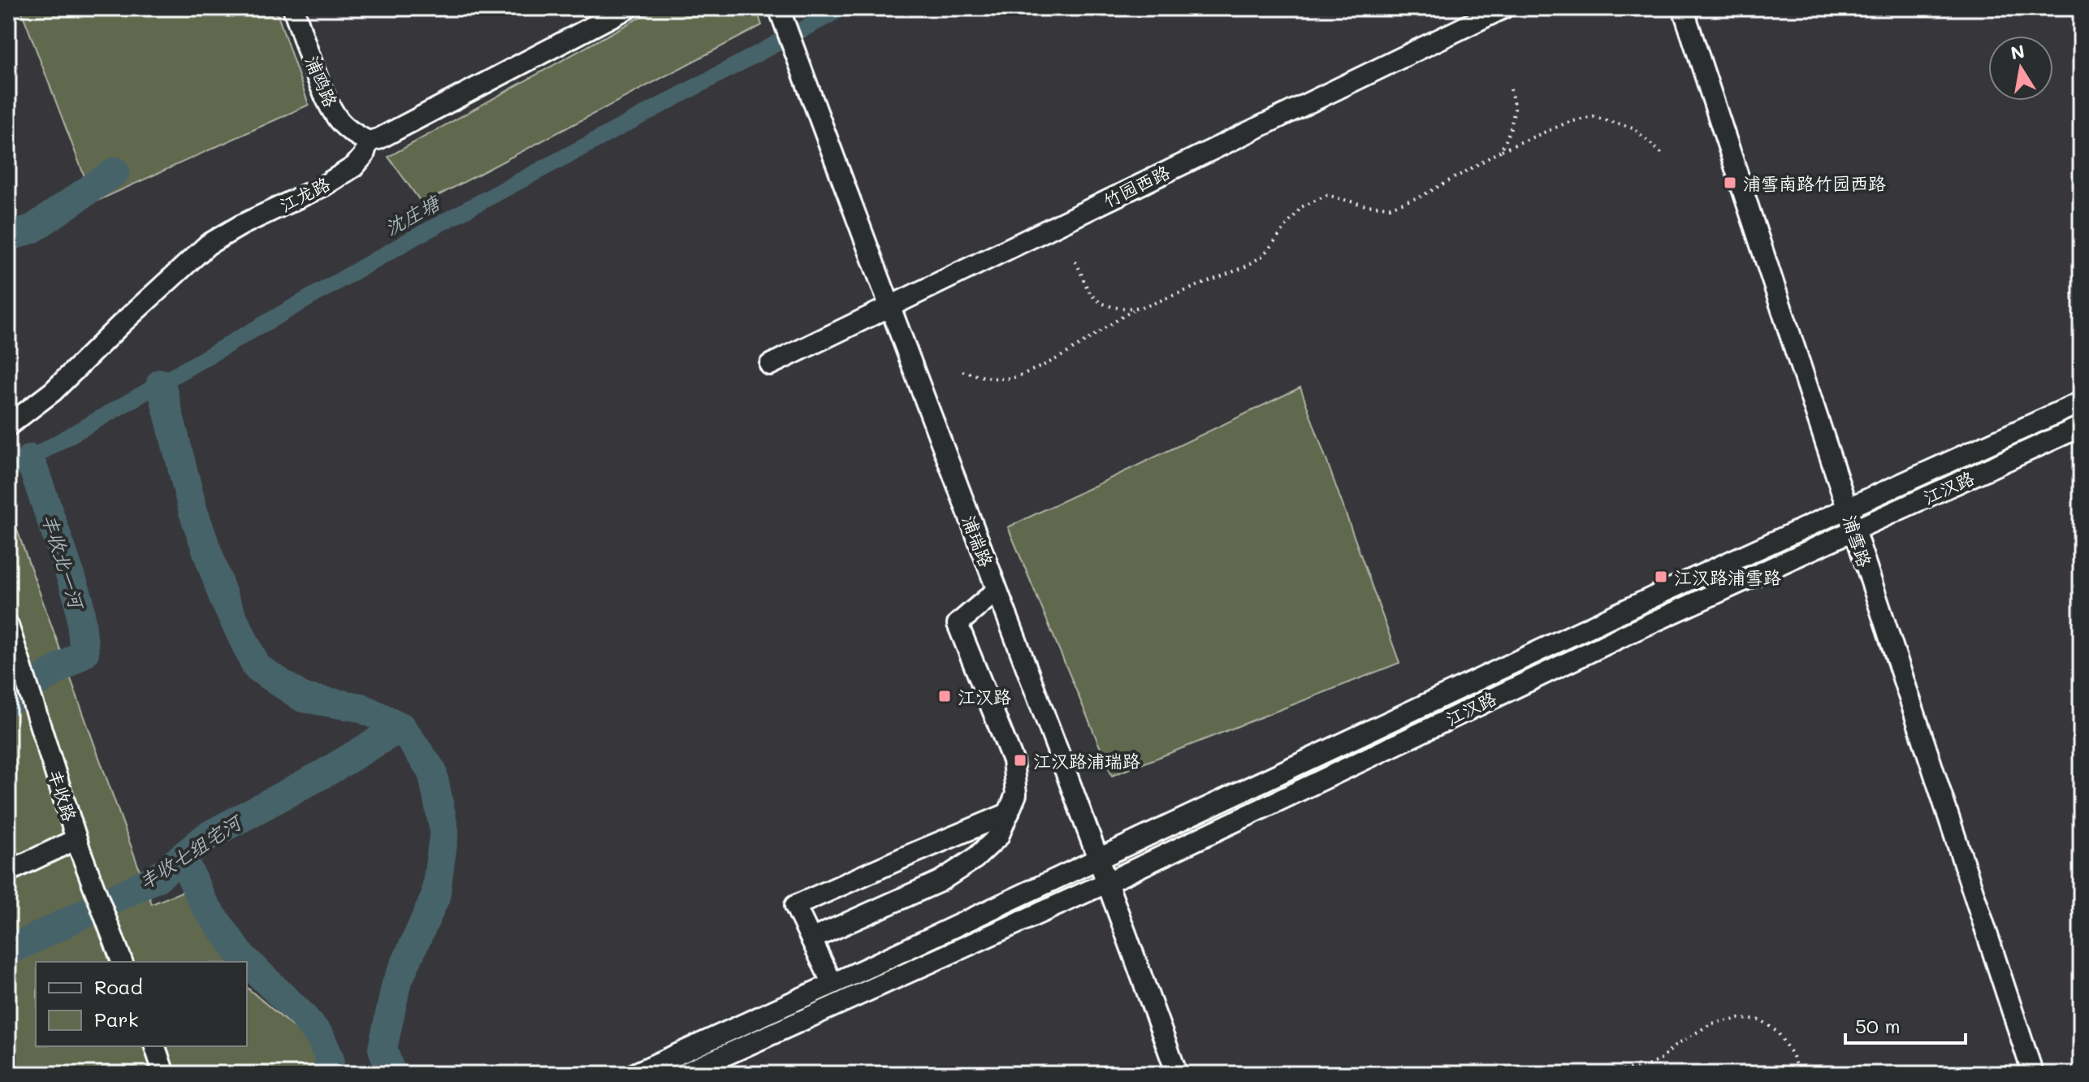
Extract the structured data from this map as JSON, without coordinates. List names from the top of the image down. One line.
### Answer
{"streets":{"street":["浦鸥路","竹园西路","江龙路","江汉路","浦瑞路","浦雪路","丰收路"]},"crossings":[["浦鸥路","江龙路"],["竹园西路","浦瑞路"],["江汉路","浦瑞路"],["江汉路","浦雪路"]],"water":["沈庄塘","丰收北一河","丰收七组宅河"],"places":{"transit":["浦雪南路竹园西路","江汉路浦雪路","江汉路","江汉路浦瑞路"]},"legend":["Road","Park"],"scale_bar":"50 m","north":"top"}
